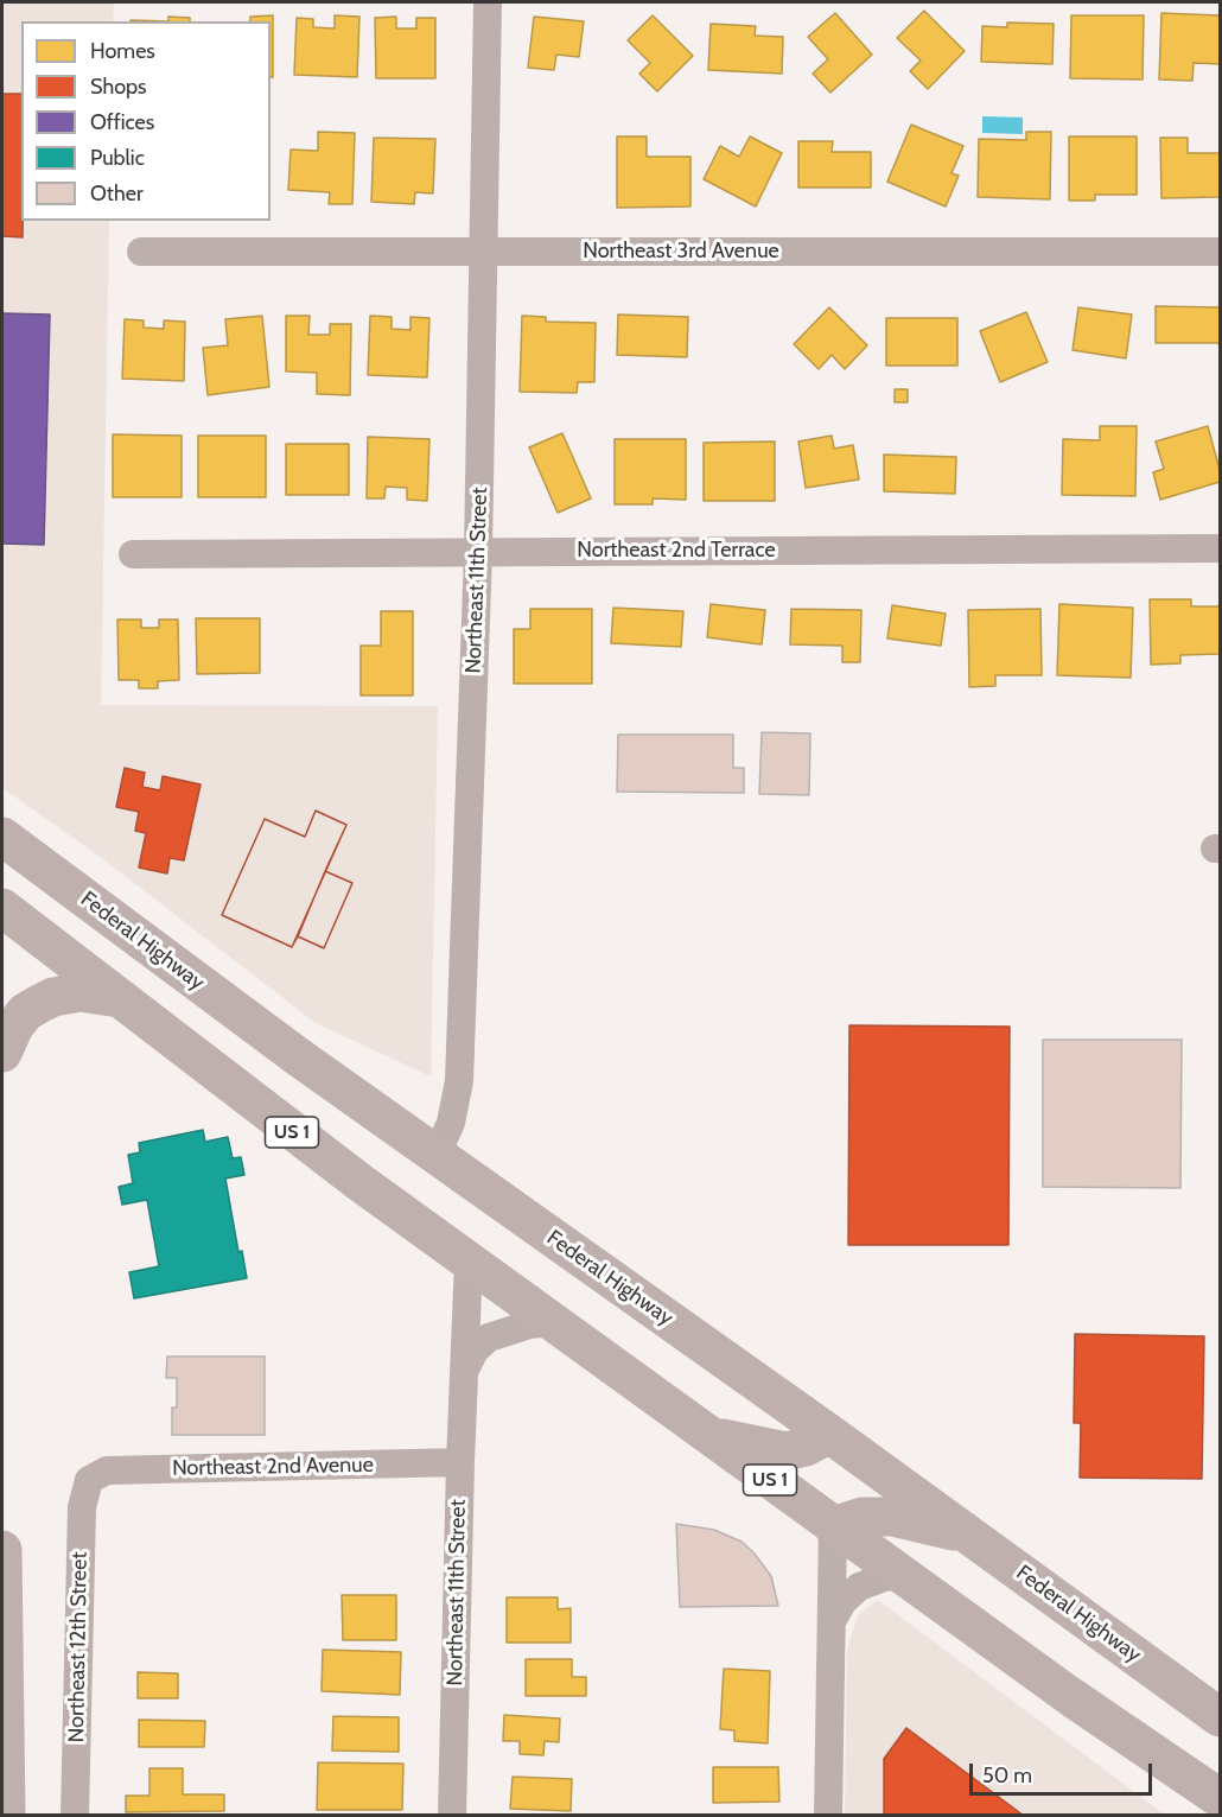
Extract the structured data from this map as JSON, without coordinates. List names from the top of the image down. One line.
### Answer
{"streets":{"main road":["Federal Highway","US 1"],"street":["Northeast 3rd Avenue","Northeast 2nd Terrace","Northeast 11th Street","Northeast 2nd Avenue","Northeast 12th Street"]},"crossings":[["Northeast 3rd Avenue","Northeast 11th Street"],["Northeast 2nd Terrace","Northeast 11th Street"],["Northeast 11th Street","Federal Highway"],["Northeast 11th Street","US 1"],["Northeast 11th Street","Northeast 2nd Avenue"],["Northeast 2nd Avenue","Northeast 12th Street"]],"legend":["Homes","Shops","Offices","Public","Other"],"scale_bar":"50 m"}
